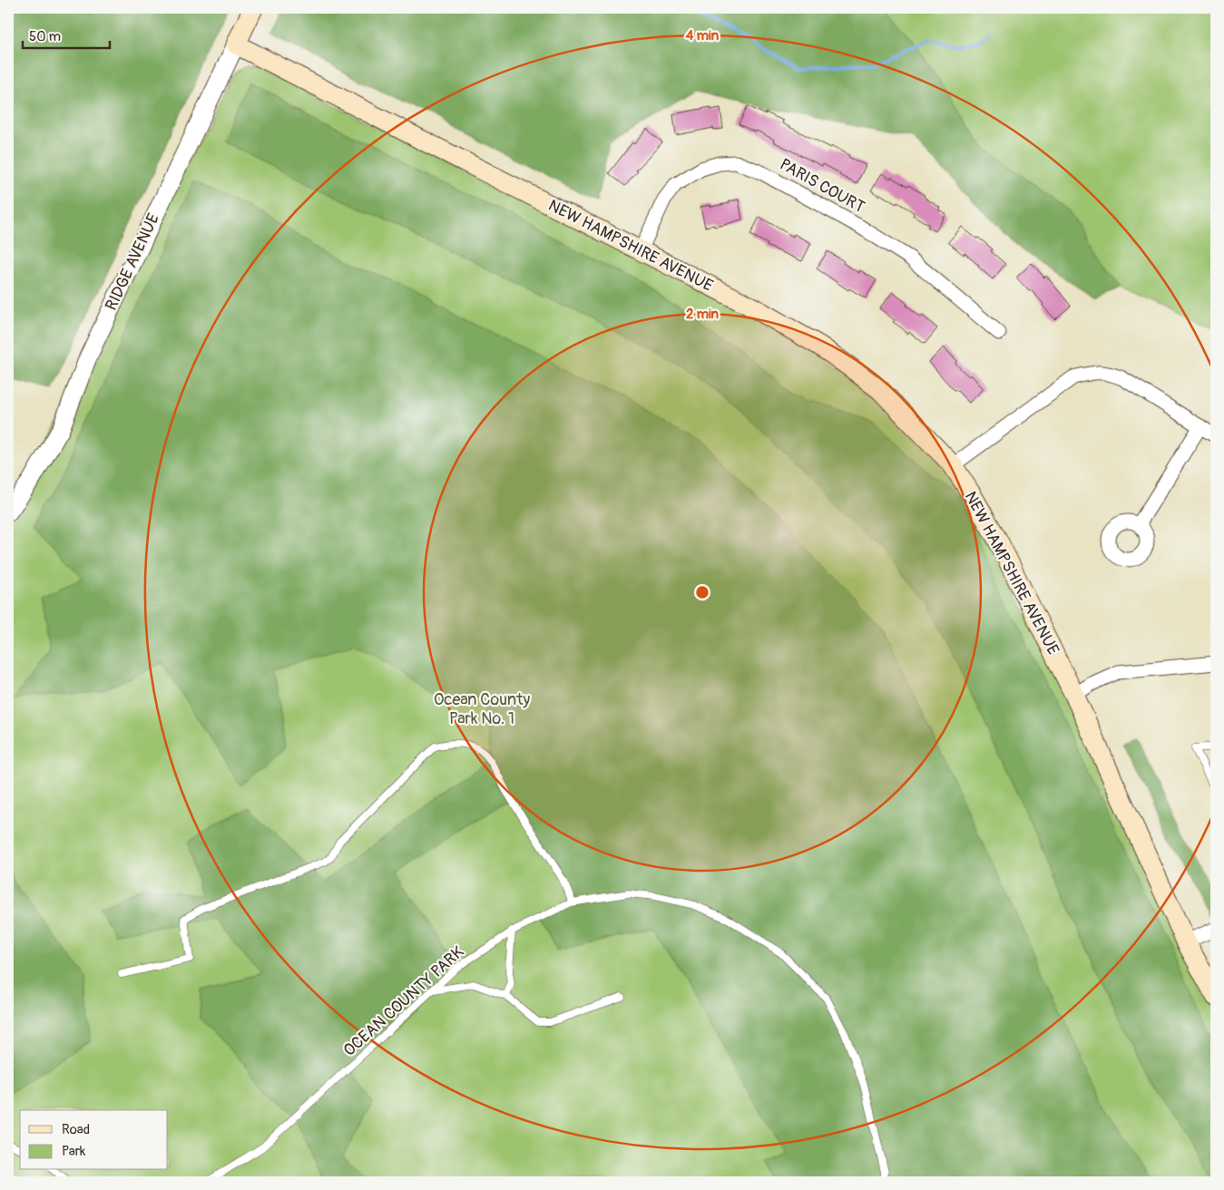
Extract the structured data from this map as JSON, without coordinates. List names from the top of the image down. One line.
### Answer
{"streets":{"main road":["NEW HAMPSHIRE AVENUE","RIDGE AVENUE"],"street":["PARIS COURT"],"lane":["OCEAN COUNTY PARK"]},"crossings":[["PARIS COURT","NEW HAMPSHIRE AVENUE"],["NEW HAMPSHIRE AVENUE","RIDGE AVENUE"]],"parks":["Ocean County Park No. 1"],"legend":["Road","Park"],"scale_bar":"50 m","rings":["4 min","2 min"]}
